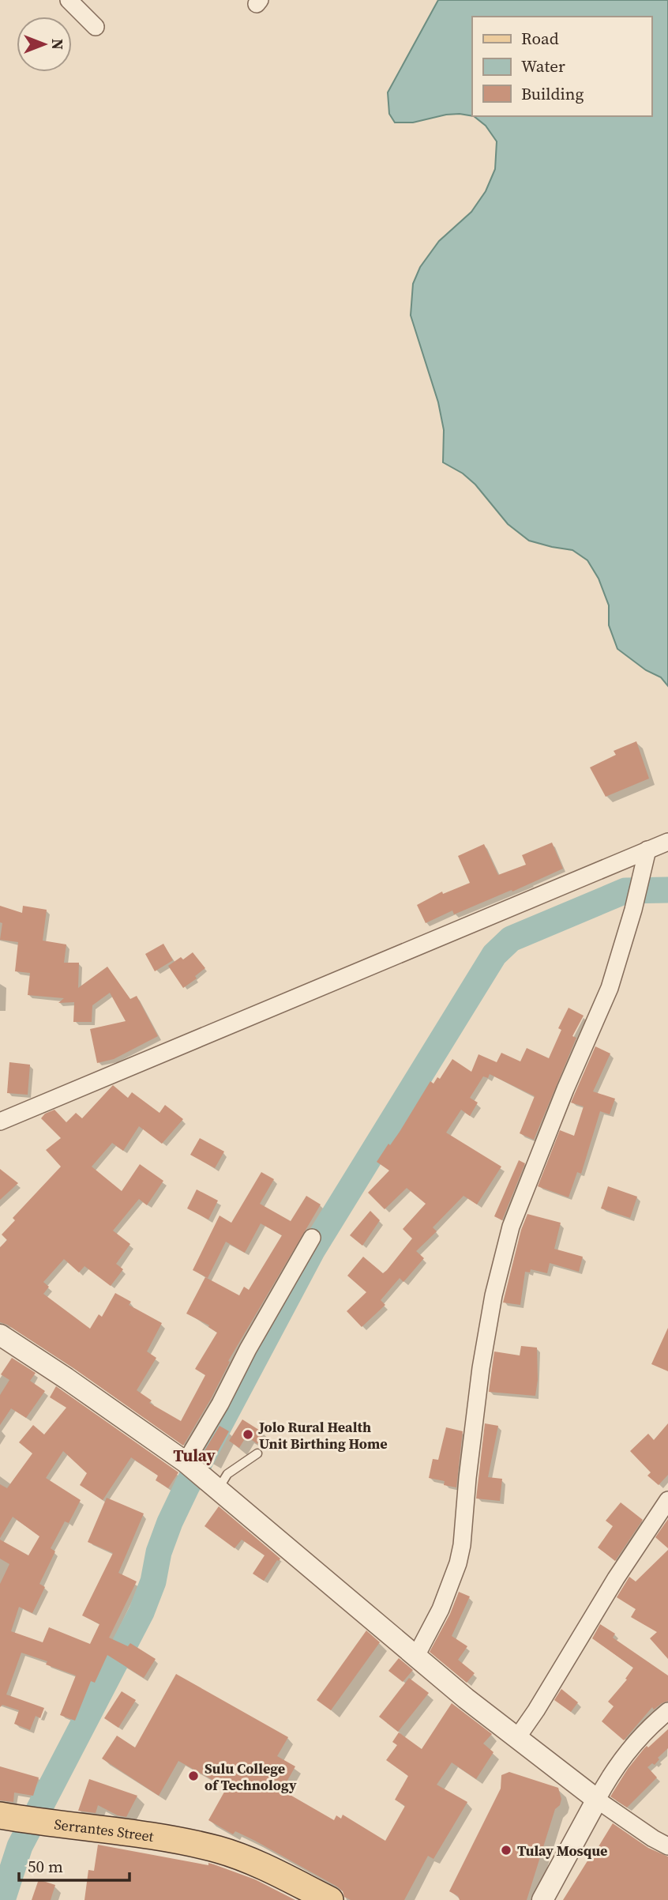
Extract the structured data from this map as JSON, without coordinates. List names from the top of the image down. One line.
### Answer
{"streets":{"main road":["Serrantes Street"]},"districts":["Tulay"],"places":["Jolo Rural Health Unit Birthing Home","Sulu College of Technology","Tulay Mosque"],"legend":["Road","Water","Building"],"scale_bar":"50 m","north":"right"}
